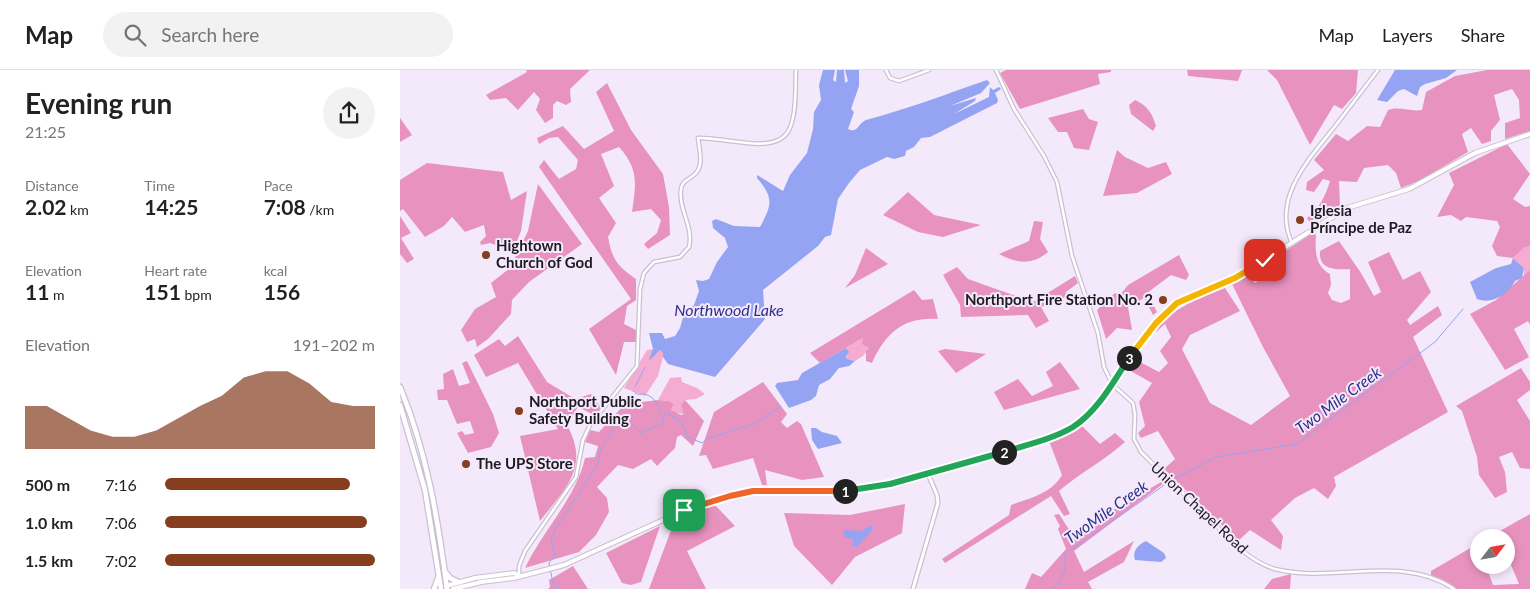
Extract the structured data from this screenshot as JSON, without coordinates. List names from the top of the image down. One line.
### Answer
{"streets":{"street":["Union Chapel Road"]},"water":["Northwood Lake","Two Mile Creek","TwoMile Creek"],"places":["Iglesia Príncipe de Paz","Hightown Church of God","Northport Fire Station No. 2","Northport Public Safety Building","The UPS Store"],"north":"top right","page":{"header":"Map","search":"Search here","nav":["Map","Layers","Share"],"heading":["Evening run","21:25"],"stats":[["Distance","2.02 km"],["Time","14:25"],["Pace","7:08 /km"],["Elevation","11 m"],["Heart rate","151 bpm"],["kcal","156"]],"chart":["Elevation","191–202 m"],"pins":["3","2","1"],"list":[{"name":"500 m","note":"7:16"},{"name":"1.0 km","note":"7:06"},{"name":"1.5 km","note":"7:02"}]}}
